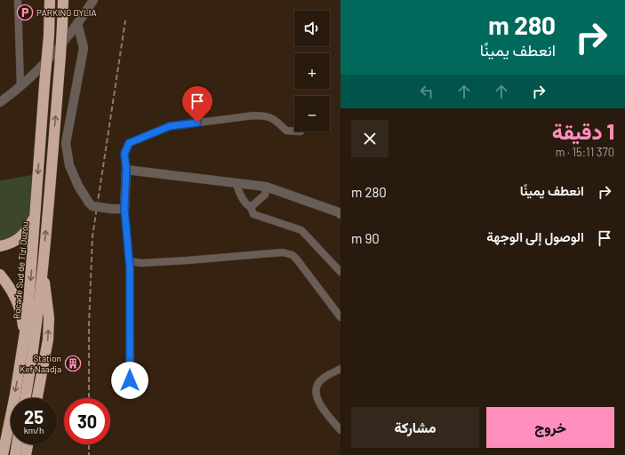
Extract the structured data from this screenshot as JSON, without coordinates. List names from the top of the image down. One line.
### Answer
{"streets":{"highway":["Rocade Sud de Tizi Ouzou"]},"places":{"parking":["PARKING DYLIA"],"building":["Station Kef Naadja"]},"page":{"turn":["280 m","انعطف يمينًا"],"map_buttons":["+","−"],"heading":["1 دقيقة","370 m · 15:11"],"list":[{"name":"انعطف يمينًا","value":"280 m"},{"name":"الوصول إلى الوجهة","value":"90 m"}],"speed":"25 km/h","limit":"30","buttons":["خروج","مشاركة"]}}
